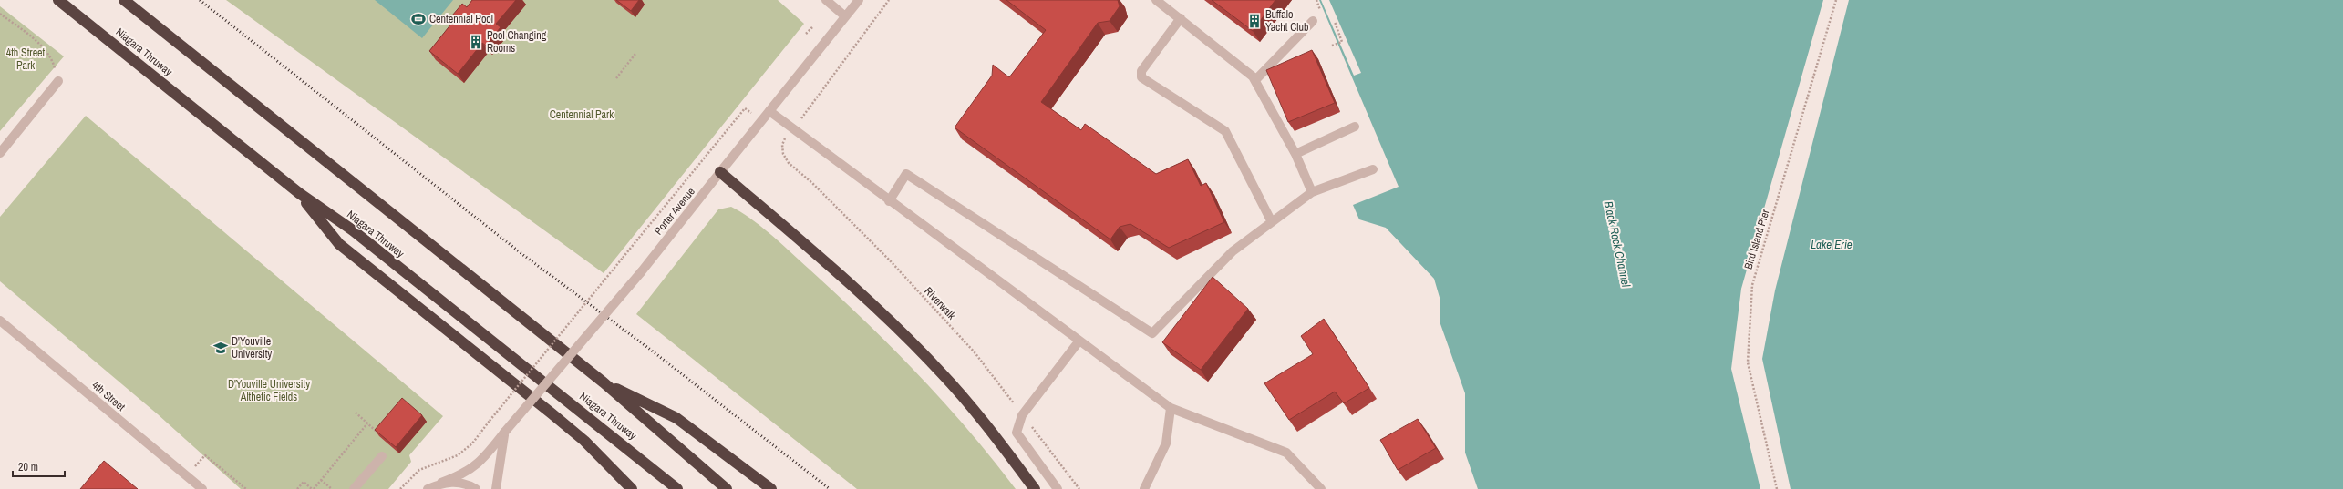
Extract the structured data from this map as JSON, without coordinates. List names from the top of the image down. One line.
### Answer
{"streets":{"highway":["Niagara Thruway"],"street":["Porter Avenue","4th Street"],"path":["Bird Island Pier","Riverwalk"]},"water":["Black Rock Channel","Lake Erie"],"parks":["4th Street Park","Centennial Park","D'Youville University Althetic Fields"],"places":{"sports":["Centennial Pool"],"building":["Buffalo Yacht Club","Pool Changing Rooms"],"school or university":["D'Youville University"]},"scale_bar":"20 m"}
